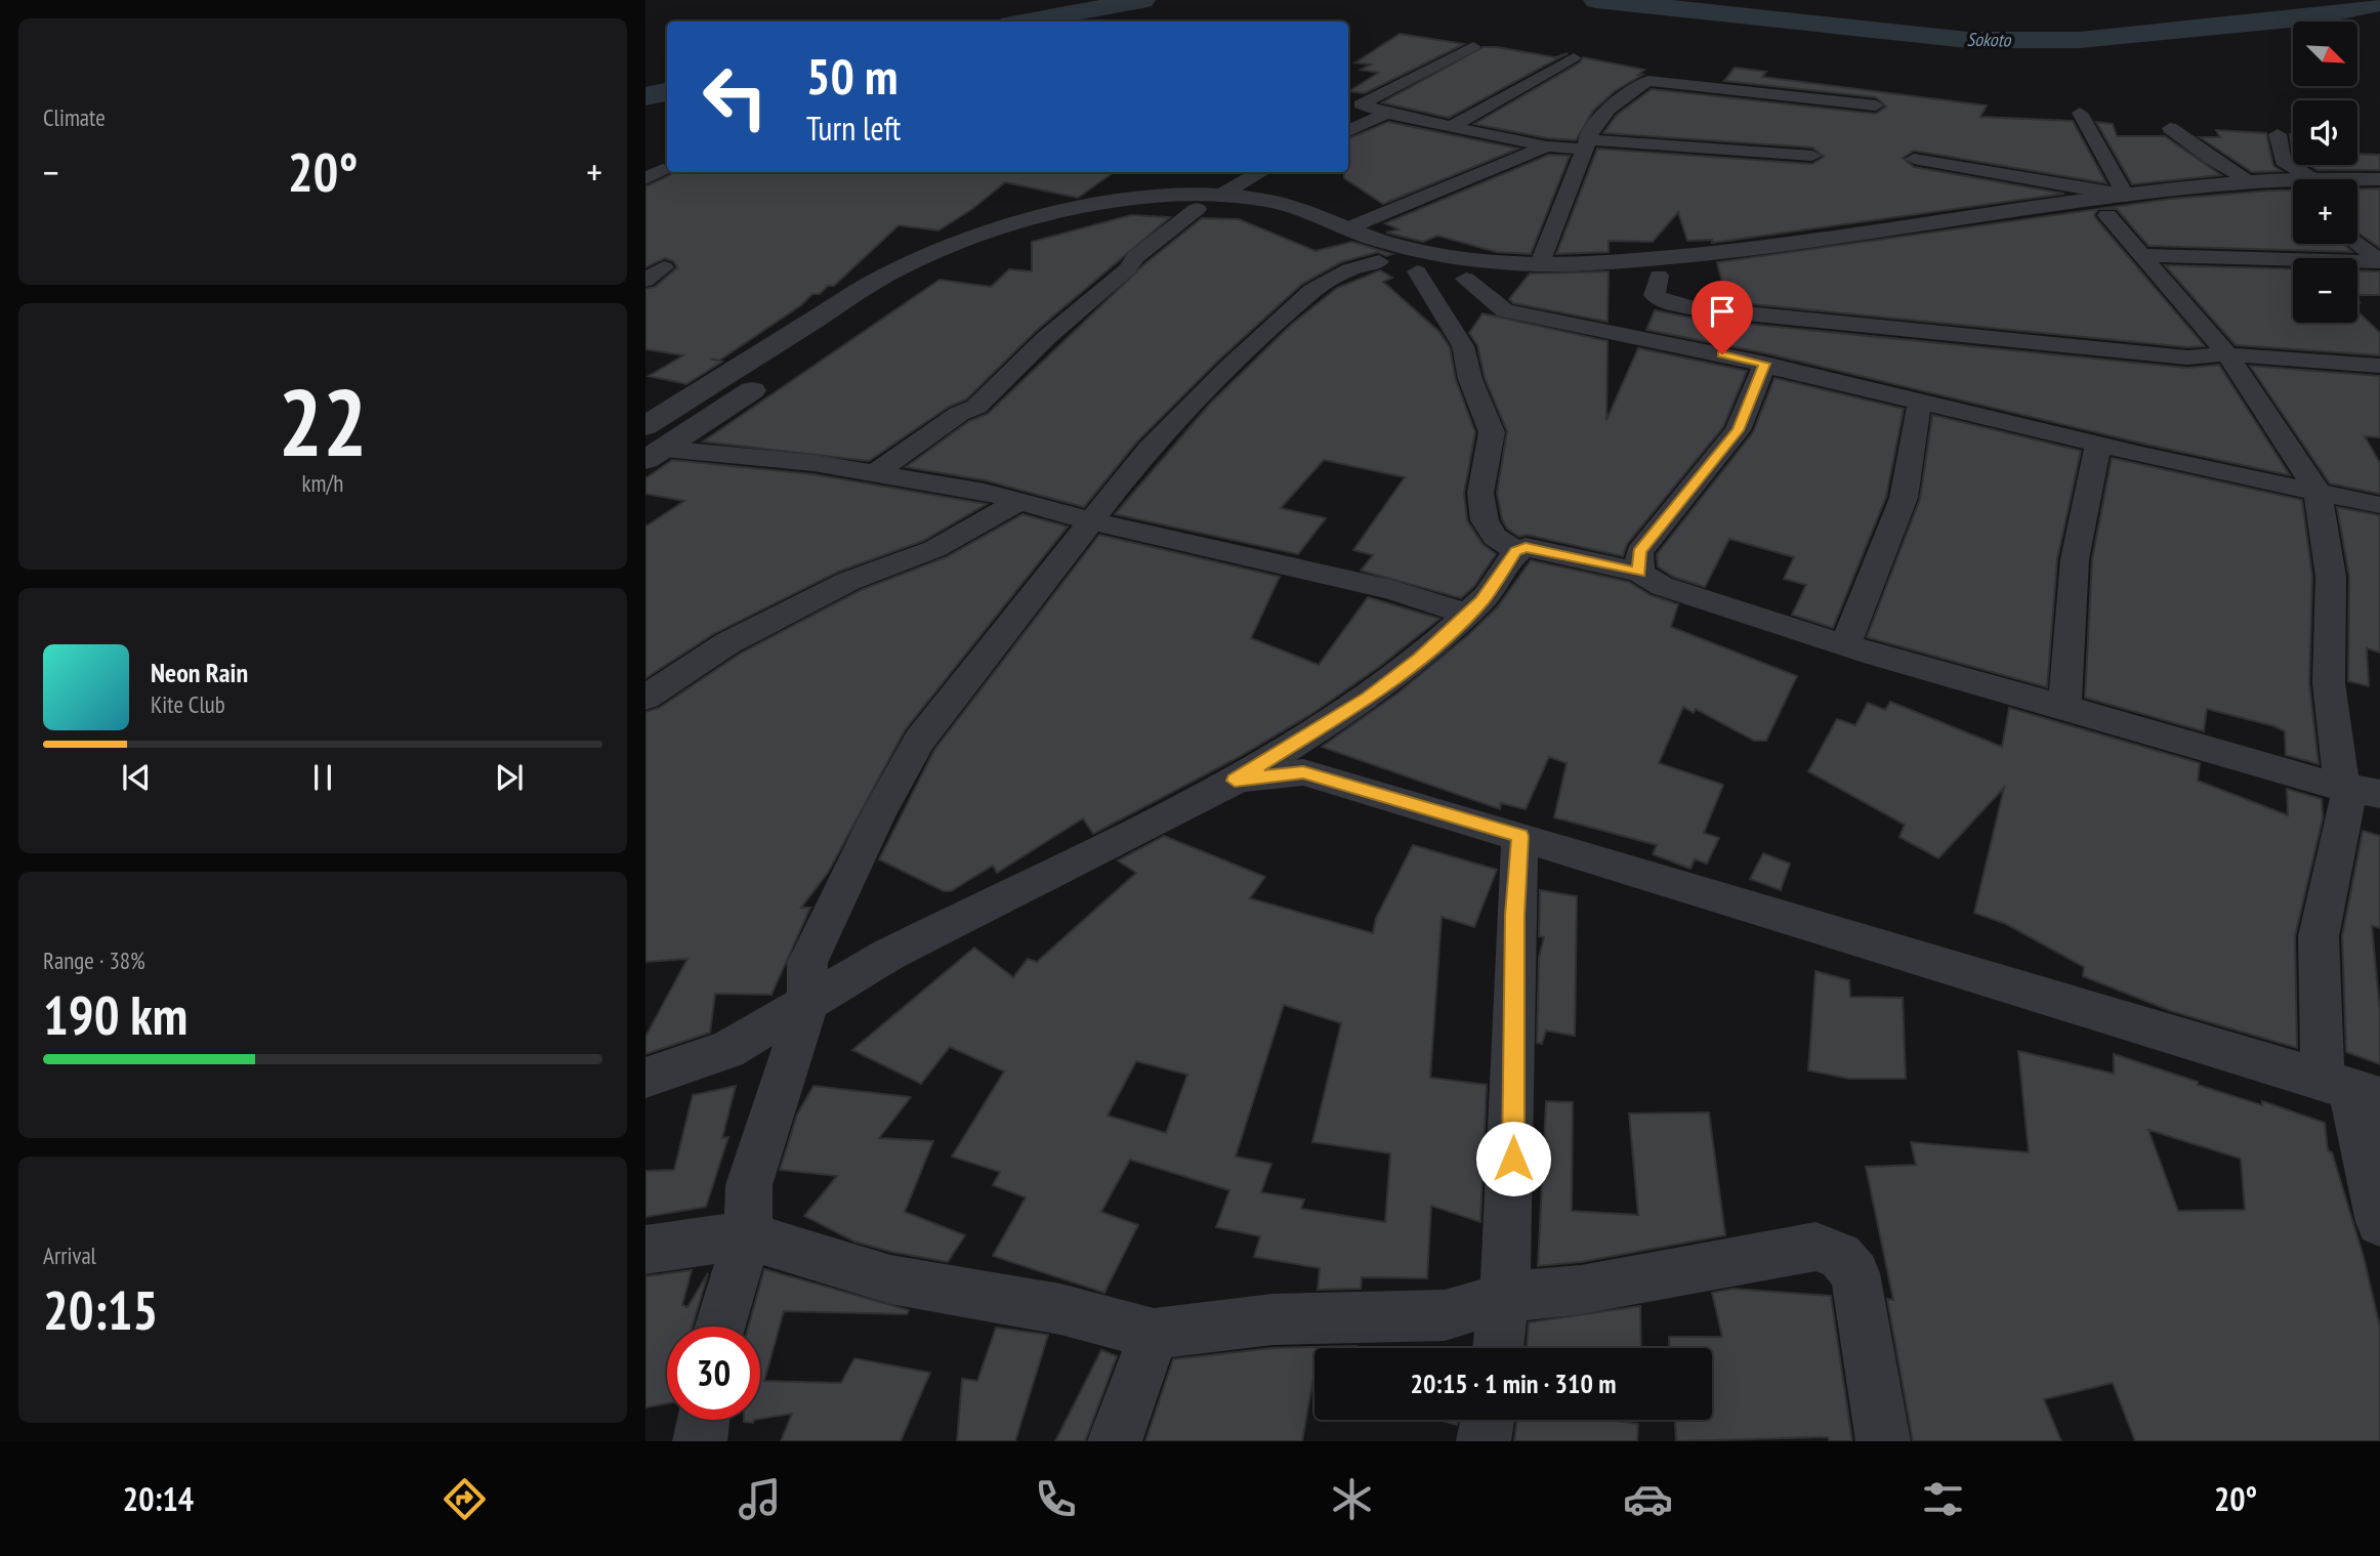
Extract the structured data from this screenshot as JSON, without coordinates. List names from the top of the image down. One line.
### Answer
{"water":["Sokoto"],"north":"bottom right","page":{"tile":["Climate",["22","km/h"],["Range · 38%","190 km"],["Arrival","20:15"]],"map_buttons":["+","−"],"turn":["50 m","Turn left"],"heat":["−","20°","+"],"song":["Neon Rain","Kite Club"],"limit":"30","trip":"20:15 · 1 min · 310 m","tabs":["20:14","20°"]}}
